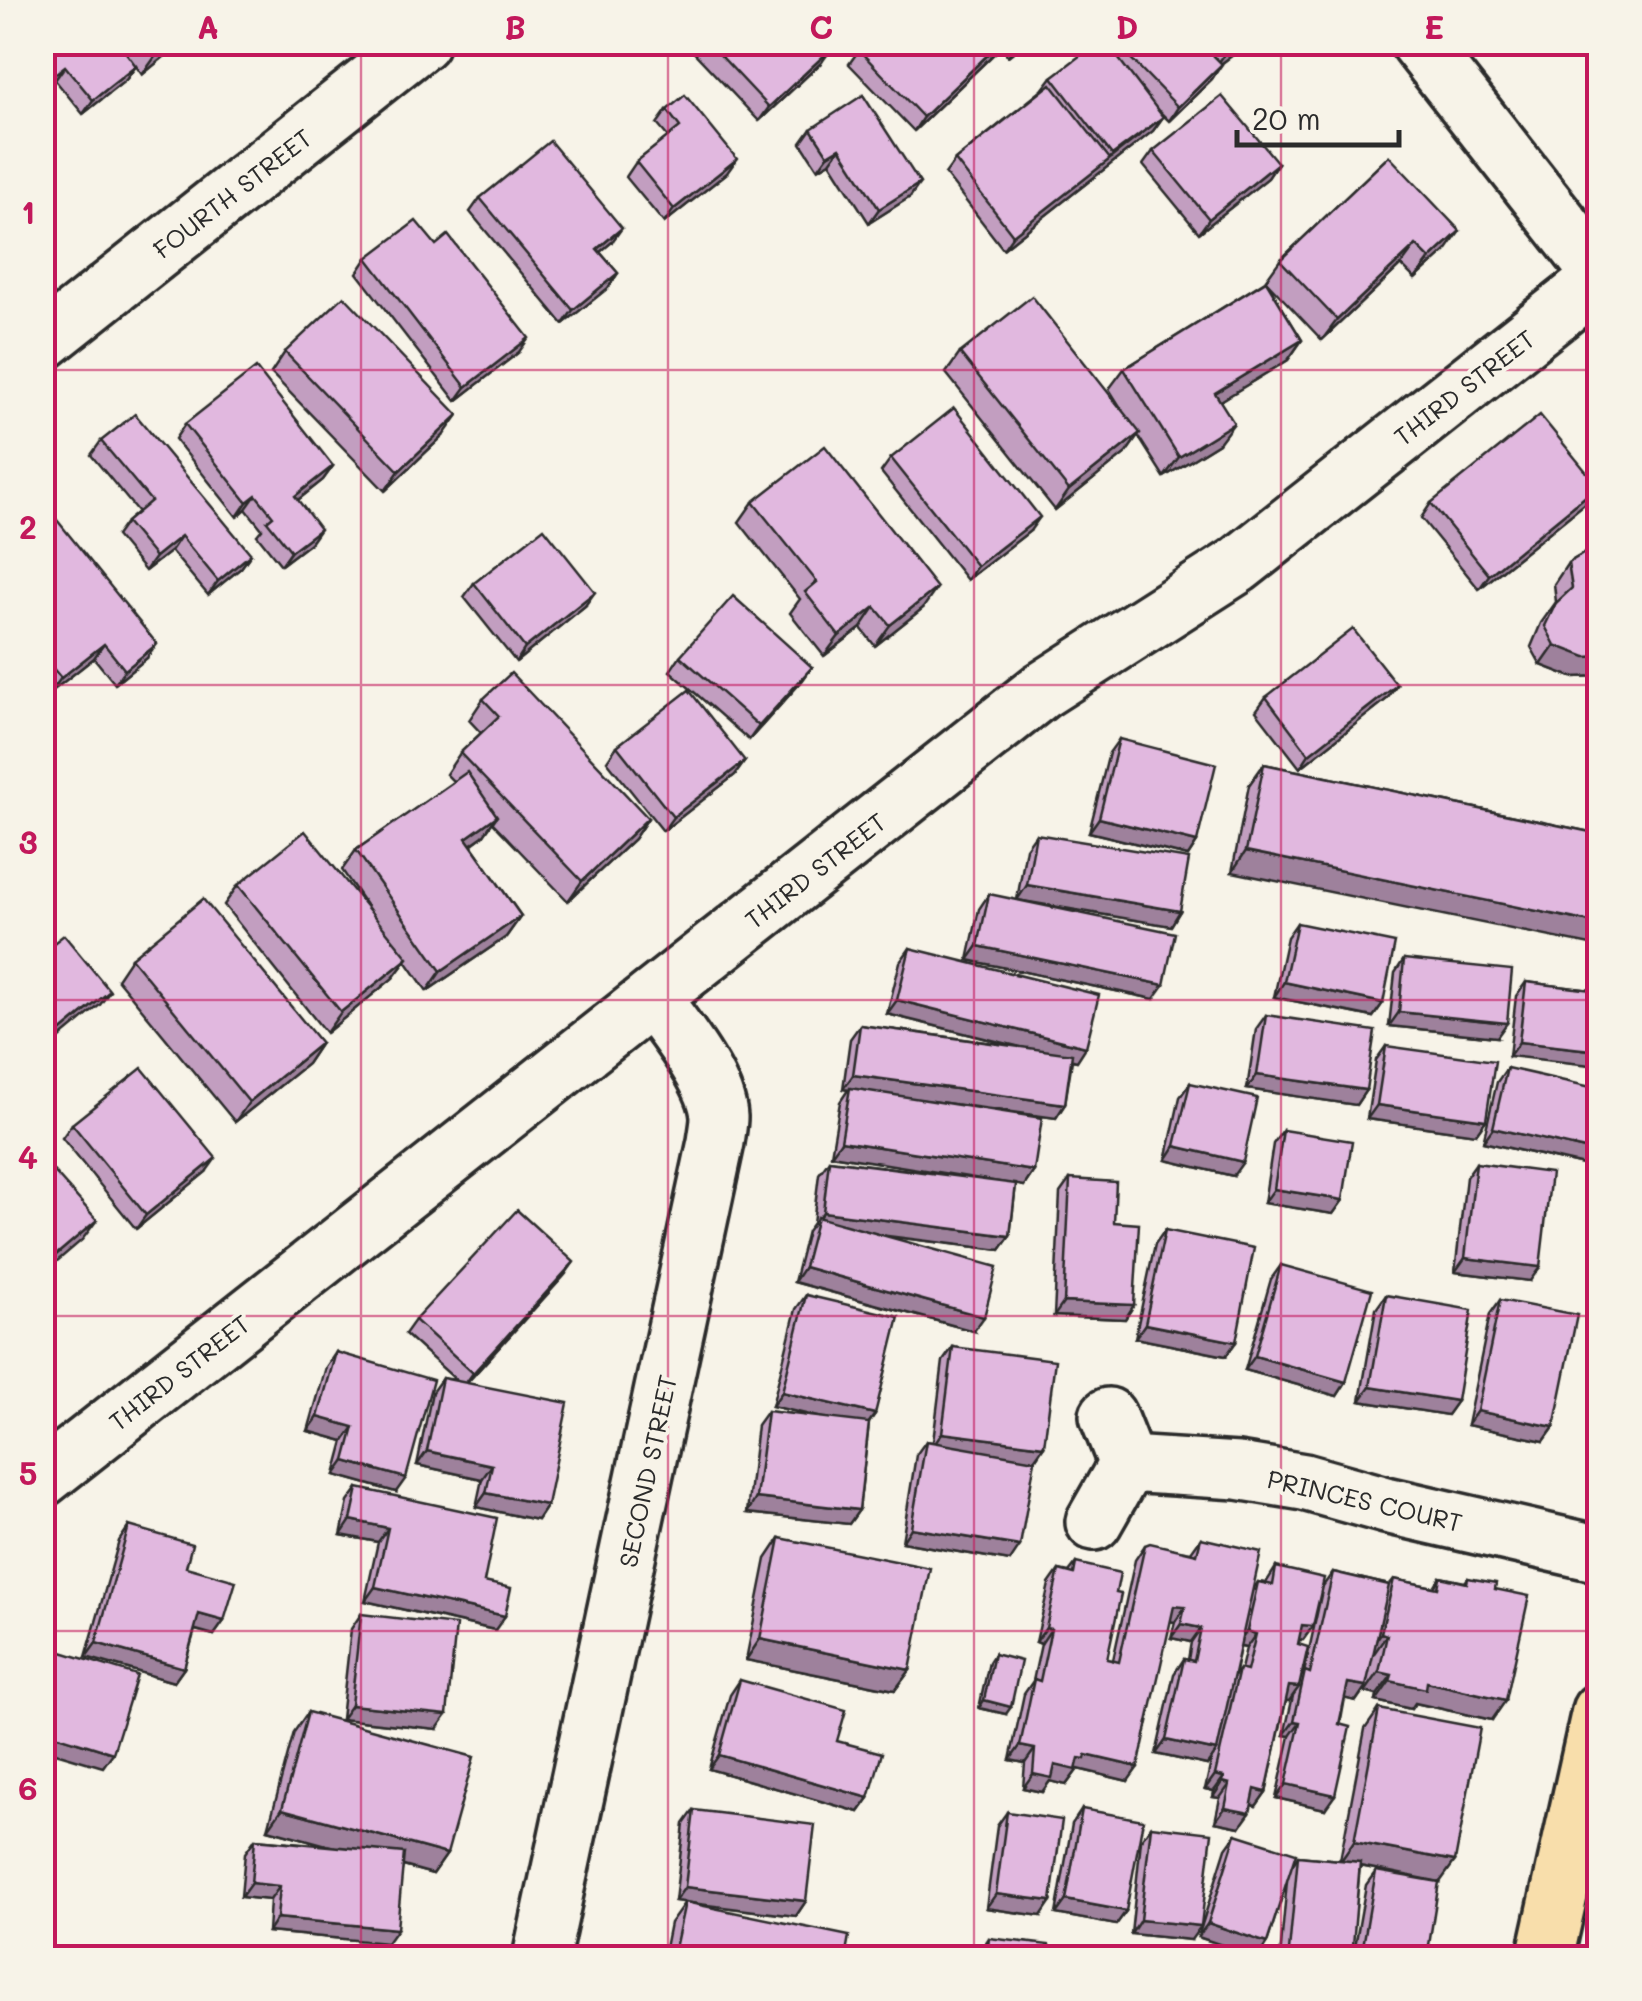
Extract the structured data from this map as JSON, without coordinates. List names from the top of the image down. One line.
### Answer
{"streets":{"street":["FOURTH STREET","THIRD STREET","SECOND STREET","PRINCES COURT"]},"crossings":[["THIRD STREET","SECOND STREET"]],"scale_bar":"20 m","grid":{"columns":["A","B","C","D","E"],"rows":["1","2","3","4","5","6"]}}
